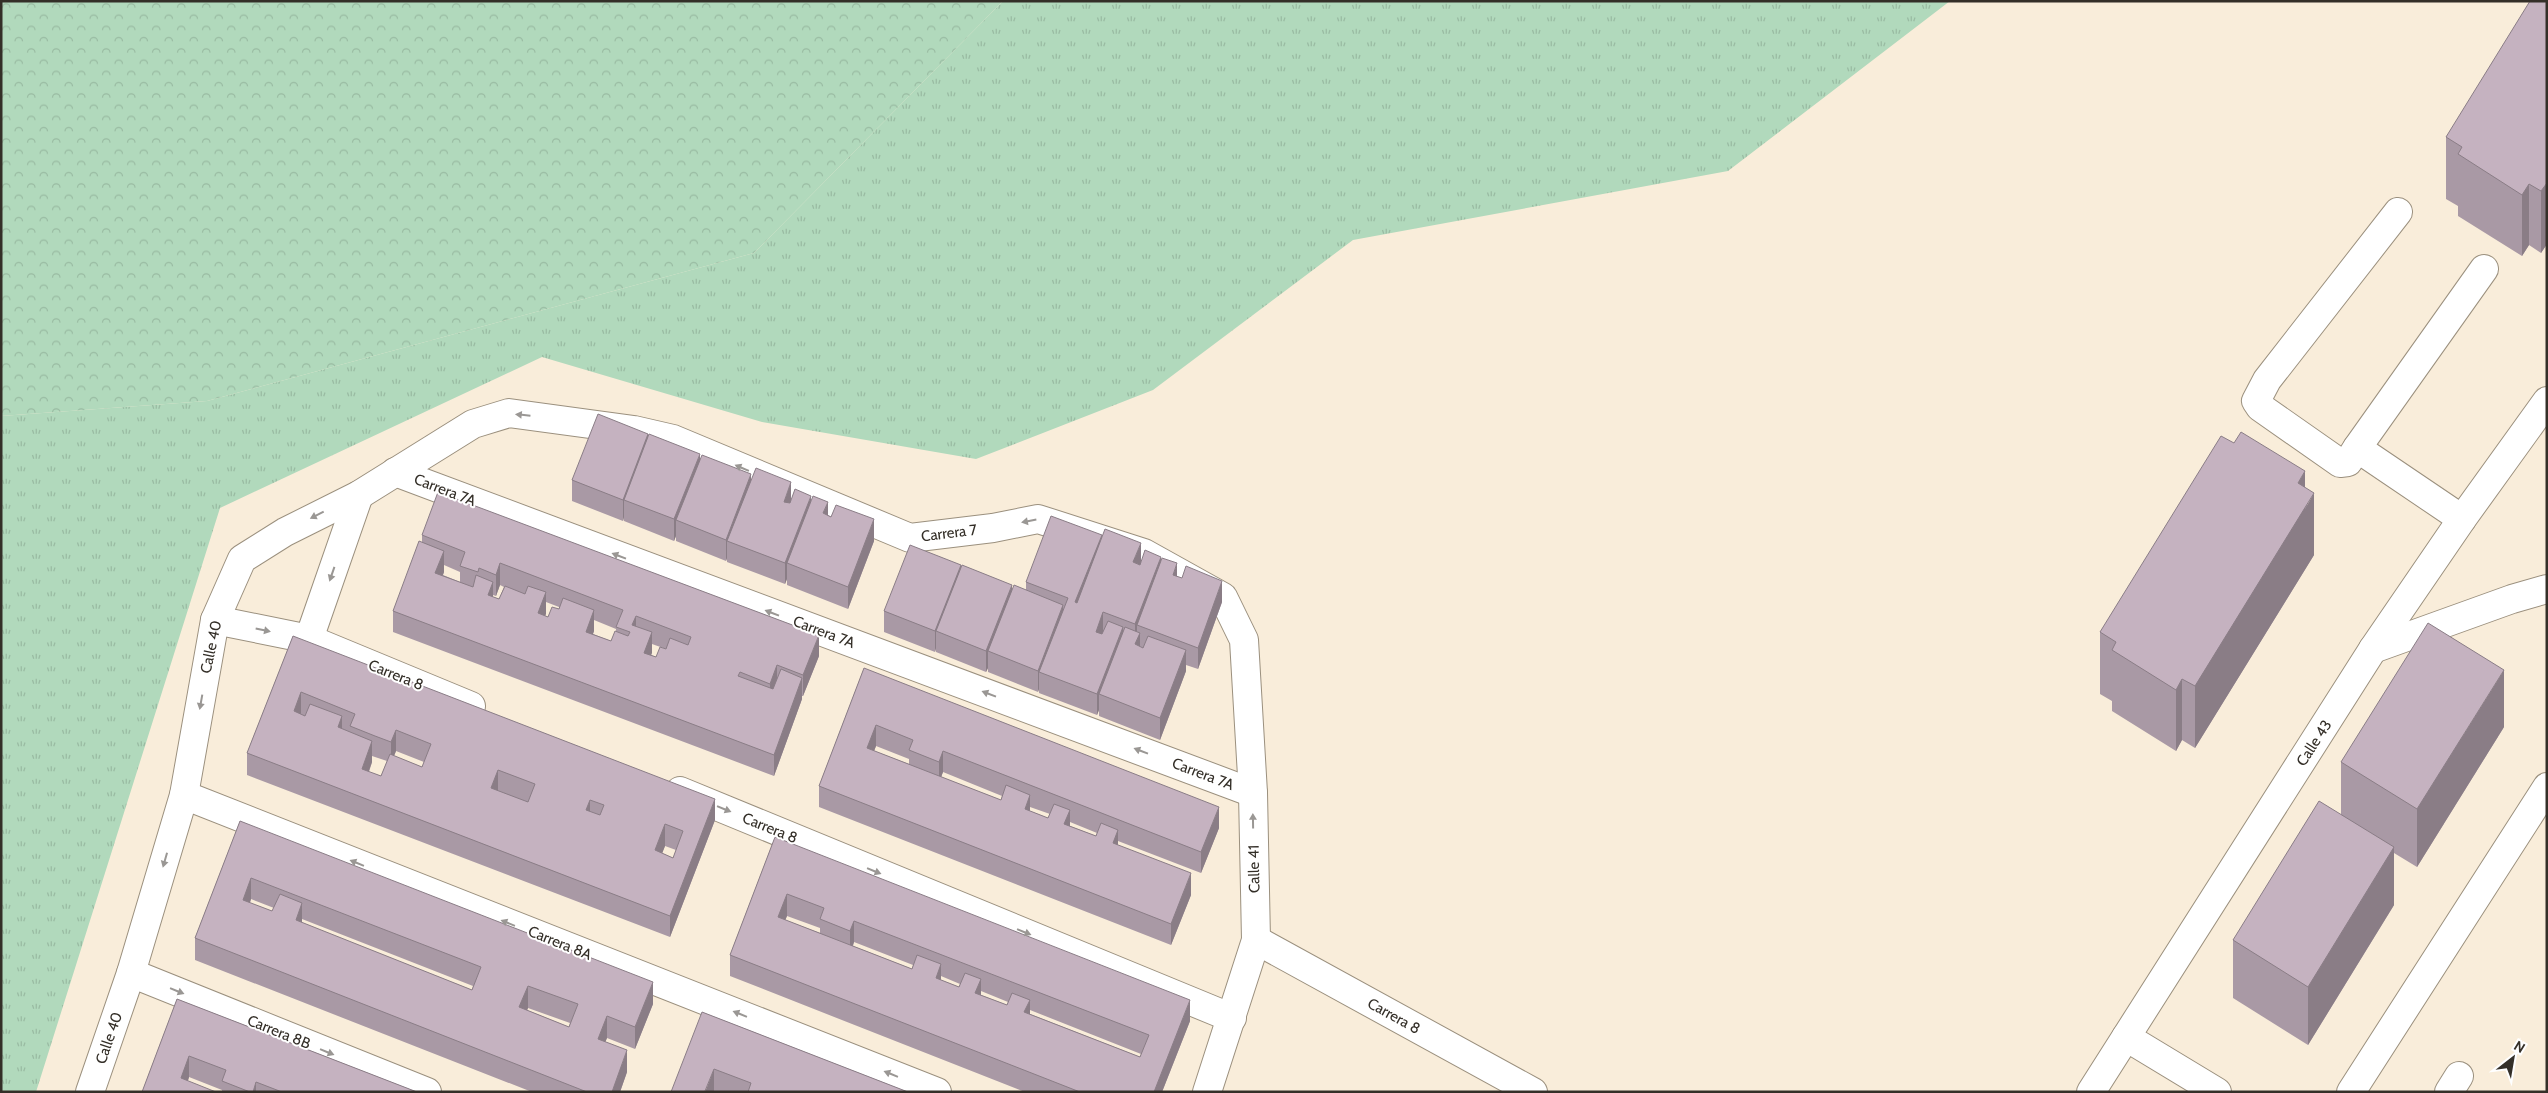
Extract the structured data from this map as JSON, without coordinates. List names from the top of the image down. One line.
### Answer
{"streets":{"street":["Carrera 7A","Carrera 7","Calle 40","Carrera 8","Calle 43","Calle 41","Carrera 8A","Carrera 8B"]},"crossings":[["Carrera 7A","Calle 40"],["Carrera 7A","Calle 41"],["Carrera 7","Calle 40"],["Carrera 7","Calle 41"],["Calle 40","Carrera 8"],["Calle 40","Carrera 8A"],["Calle 40","Carrera 8B"],["Carrera 8","Calle 41"]],"one_way":["Carrera 7A","Carrera 7","Calle 40","Carrera 8","Carrera 8A","Carrera 8B"],"north":"top right"}
